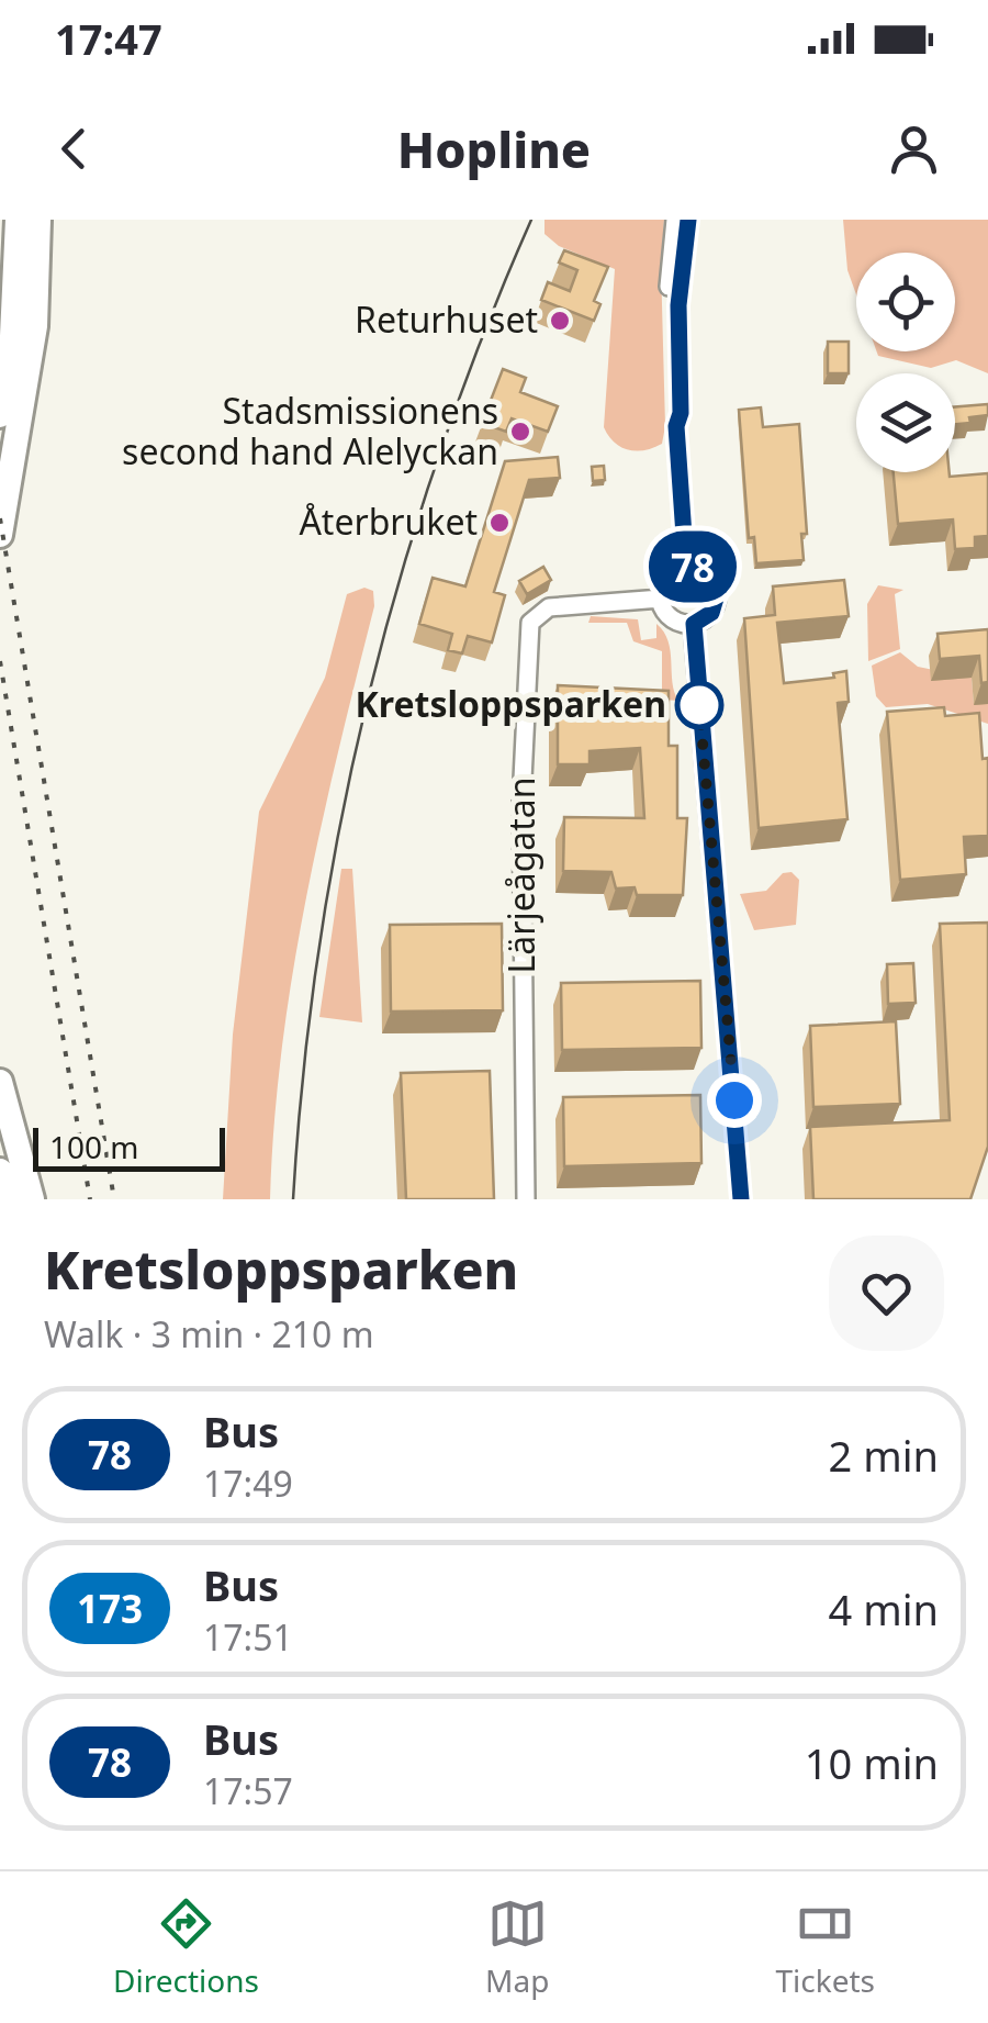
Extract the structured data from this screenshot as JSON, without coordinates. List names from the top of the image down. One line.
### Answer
{"streets":{"street":["Lärjeågatan"]},"places":["Returhuset","Stadsmissionens second hand Alelyckan","Återbruket","Kretsloppsparken"],"lines":["bus line 78"],"scale_bar":"100 m","page":{"status":"17:47","header":"Hopline","on_map":"78","scale":"100 m","heading":["Kretsloppsparken","Walk · 3 min · 210 m"],"list":[{"mark":"78","name":"Bus","note":"17:49","value":"2 min"},{"mark":"173","name":"Bus","note":"17:51","value":"4 min"},{"mark":"78","name":"Bus","note":"17:57","value":"10 min"}],"tabs":["Directions","Map","Tickets"]}}
